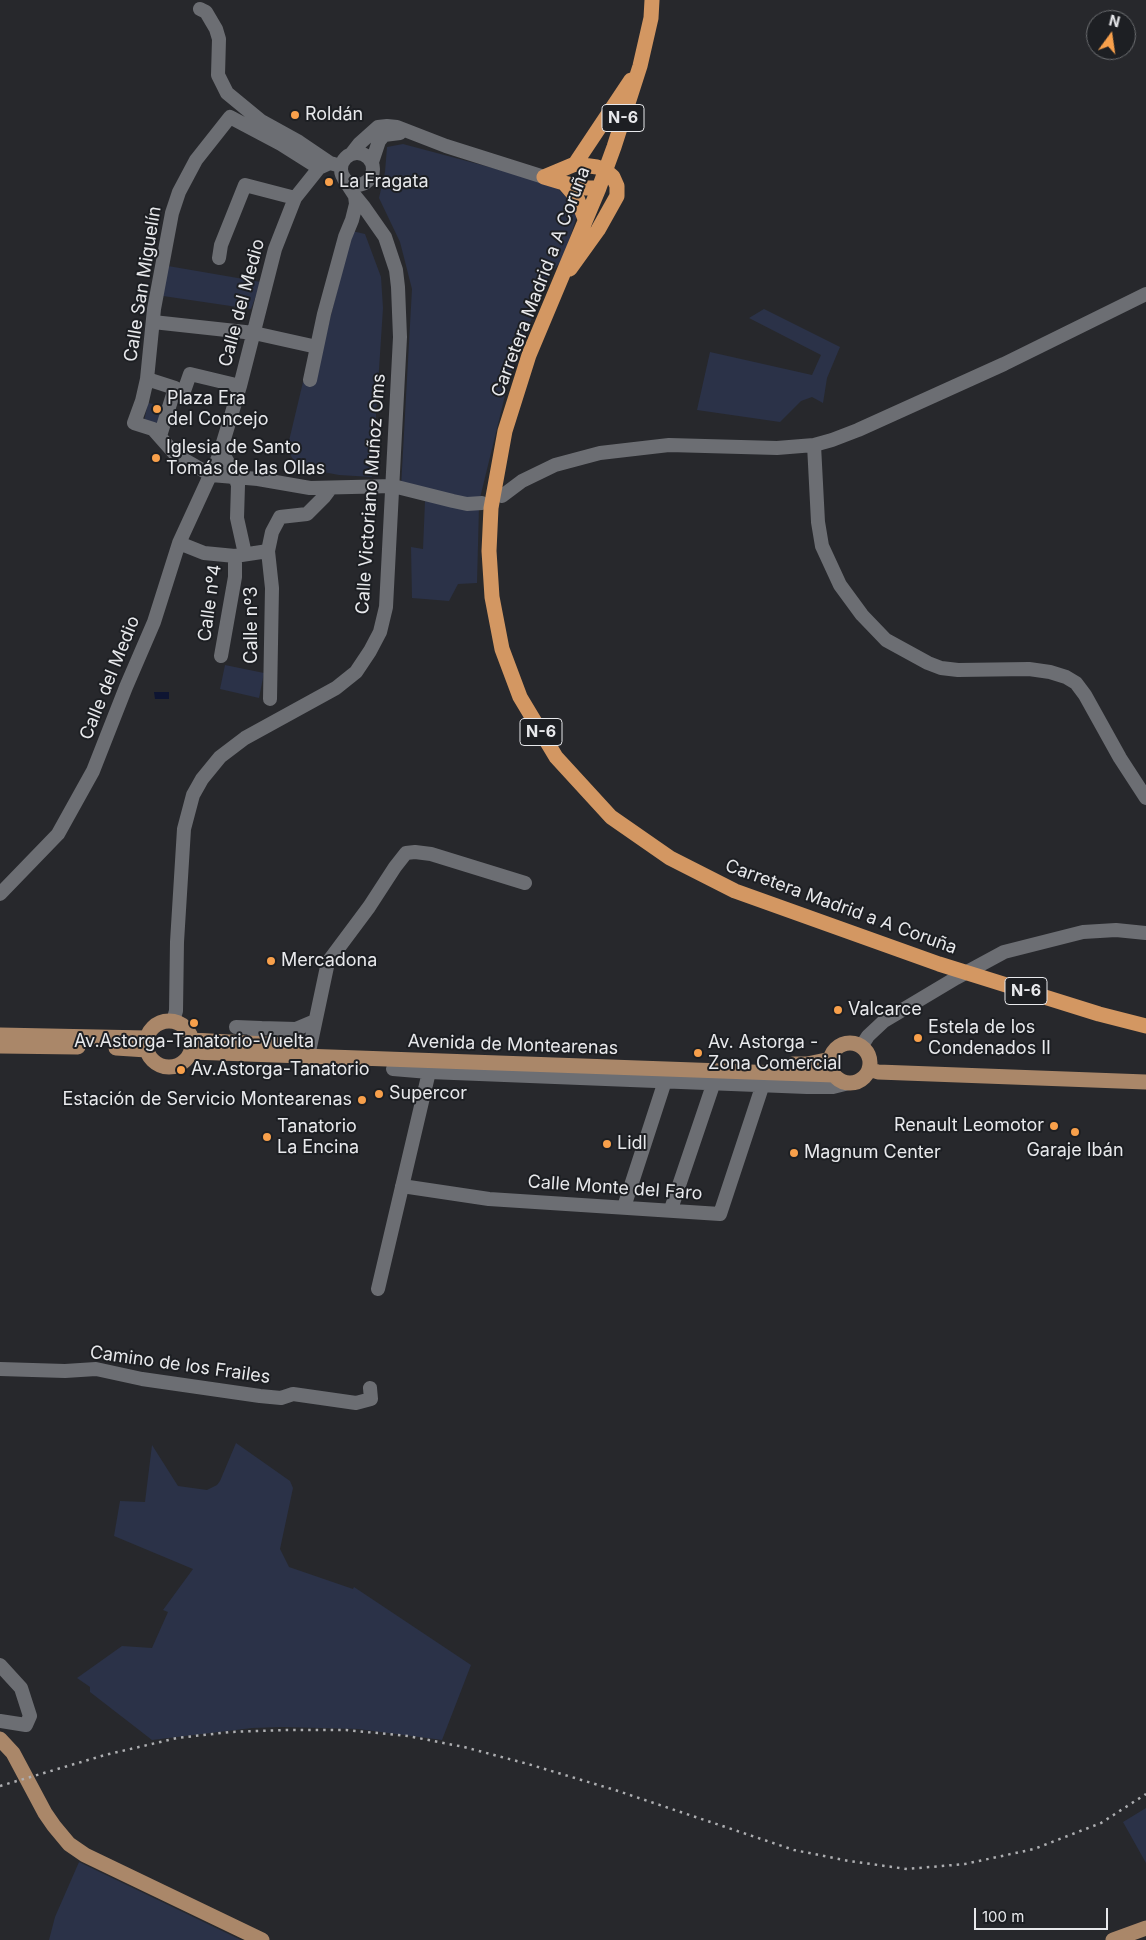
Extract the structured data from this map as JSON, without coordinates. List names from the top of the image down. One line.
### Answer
{"streets":{"highway":["N-6","Carretera Madrid a A Coruña"],"main road":["Avenida de Montearenas"],"street":["Calle San Miguelín","Calle del Medio","Calle Victoriano Muñoz Oms","Calle nº4","Calle nº3","Calle Monte del Faro","Camino de los Frailes"]},"crossings":[["N-6","Carretera Madrid a A Coruña"],["Carretera Madrid a A Coruña","Avenida de Montearenas"],["Calle San Miguelín","Calle del Medio"],["Calle Victoriano Muñoz Oms","Avenida de Montearenas"]],"places":["Roldán","La Fragata","Plaza Era del Concejo","Iglesia de Santo Tomás de las Ollas","Mercadona","Valcarce","Av.Astorga-Tanatorio-Vuelta","Estela de los Condenados II","Av. Astorga - Zona Comercial","Av.Astorga-Tanatorio","Supercor","Estación de Servicio Montearenas","Renault Leomotor","Garaje Ibán","Tanatorio La Encina","Lidl","Magnum Center"],"scale_bar":"100 m","north":"top"}
